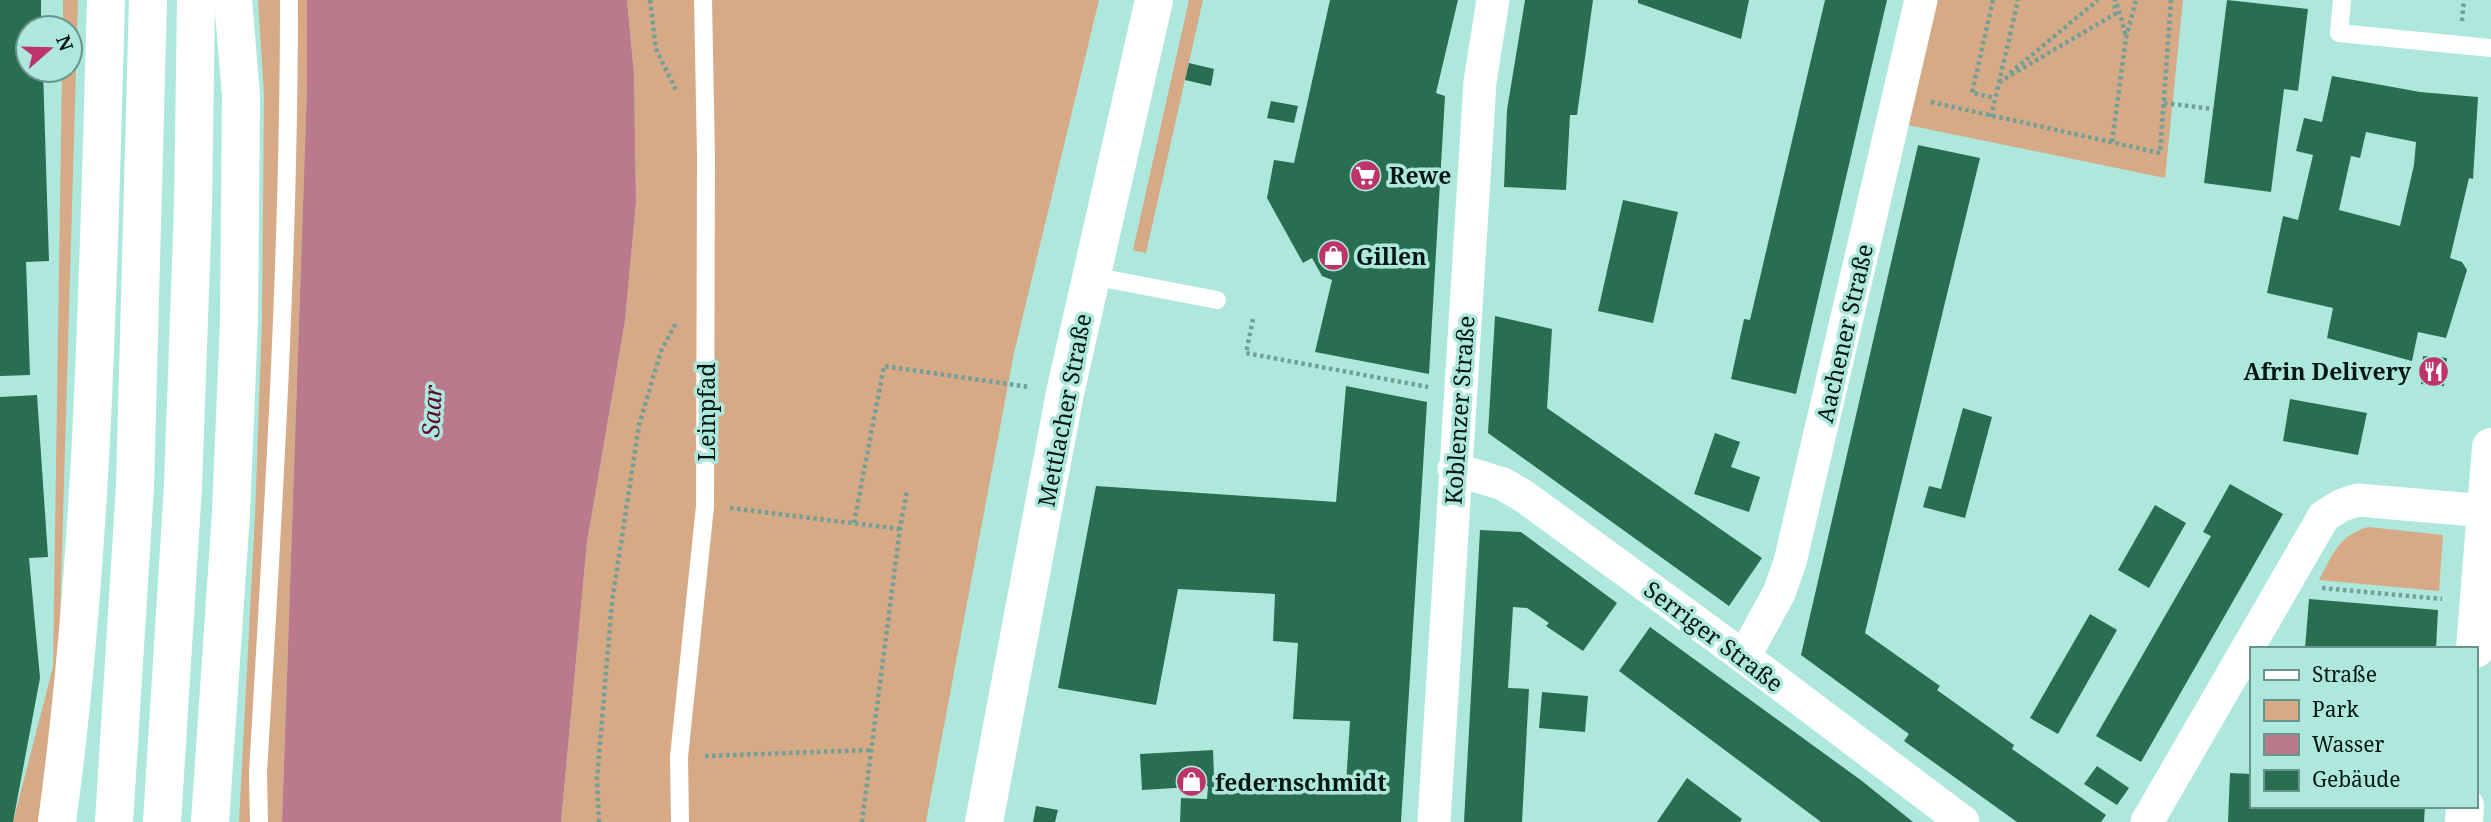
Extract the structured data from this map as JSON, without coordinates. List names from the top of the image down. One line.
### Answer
{"streets":{"main road":["Mettlacher Straße"],"street":["Aachener Straße","Koblenzer Straße","Serriger Straße"],"lane":["Leinpfad"]},"crossings":[["Aachener Straße","Serriger Straße"],["Koblenzer Straße","Serriger Straße"]],"water":["Saar"],"places":{"supermarket":["Rewe"],"shop":["Gillen","federnschmidt"],"restaurant":["Afrin Delivery"]},"legend":["Straße","Park","Wasser","Gebäude"],"north":"right"}
